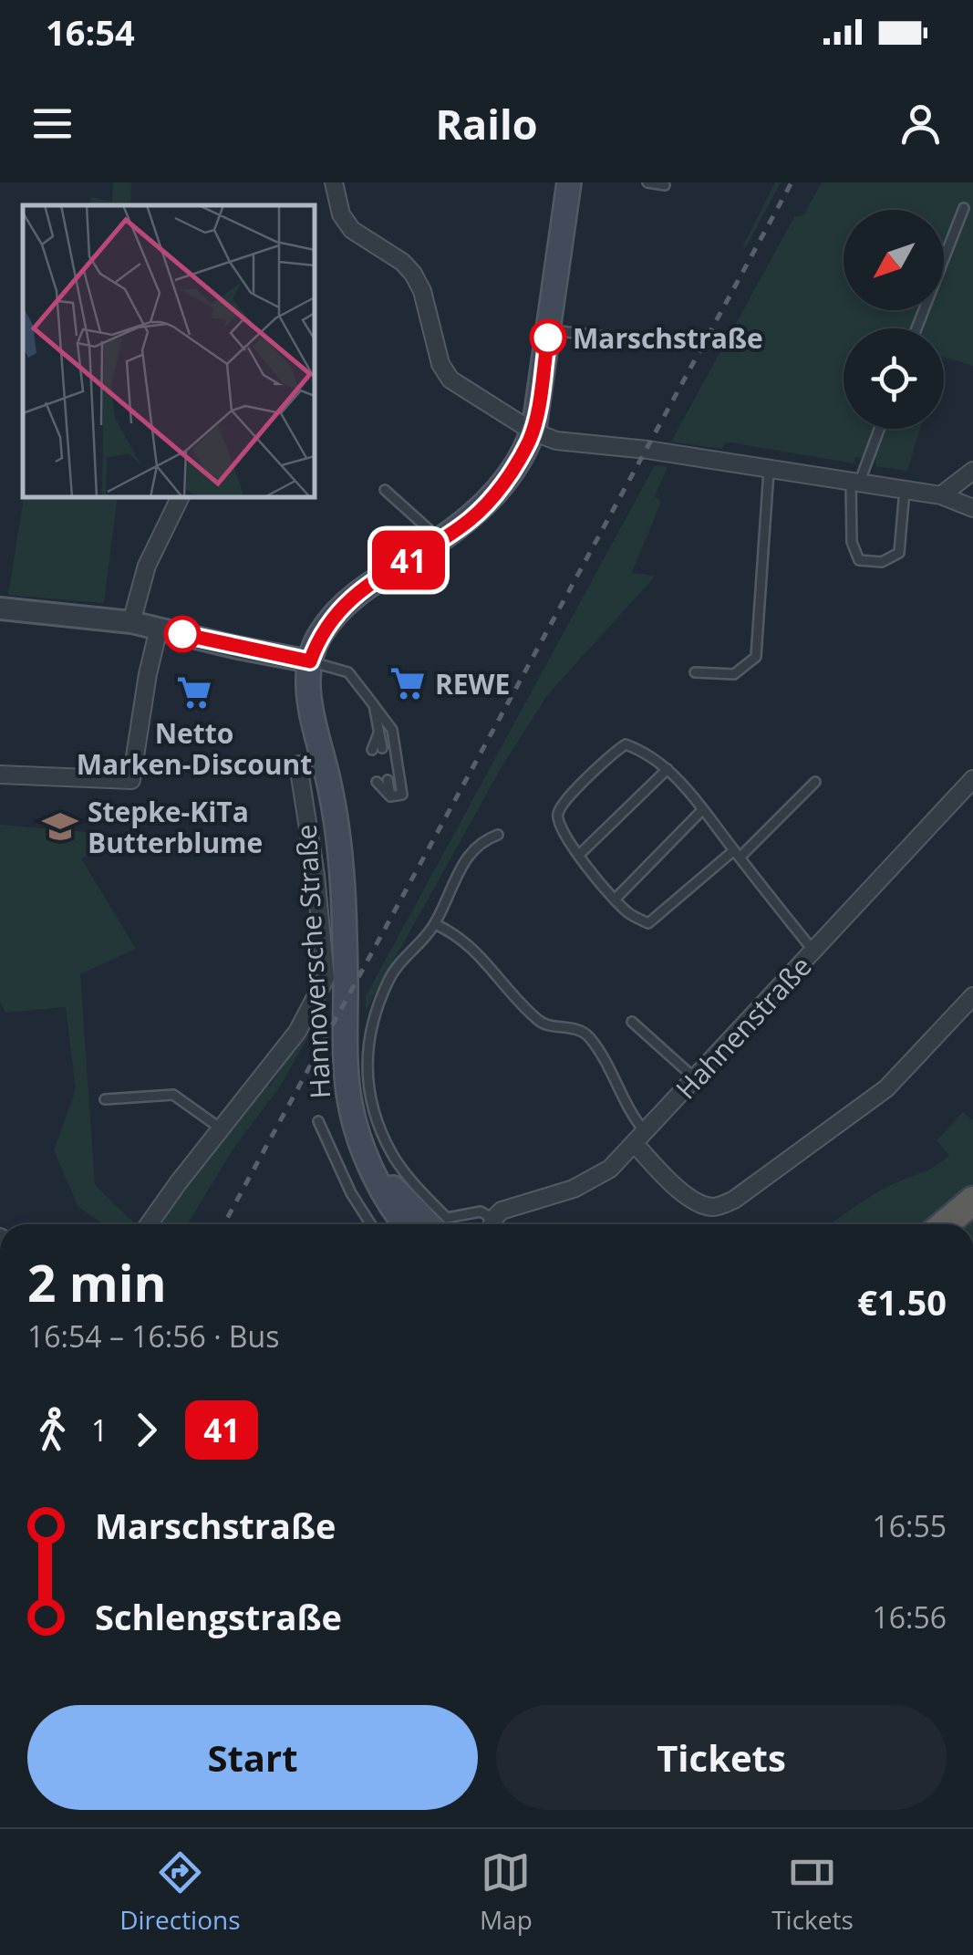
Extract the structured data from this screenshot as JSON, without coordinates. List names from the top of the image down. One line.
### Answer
{"streets":{"main road":["Hannoversche Straße"],"street":["Hahnenstraße"]},"places":{"other":["Marschstraße"],"supermarket":["REWE","Netto Marken-Discount"],"school or university":["Stepke-KiTa Butterblume"]},"lines":["bus line 41"],"north":"bottom left","page":{"status":"16:54","header":"Railo","on_map":"41","heading":["2 min","16:54 – 16:56 · Bus","€1.50"],"legs":["1","41"],"list":[{"name":"Marschstraße","value":"16:55"},{"name":"Schlengstraße","value":"16:56"}],"buttons":["Start","Tickets"],"tabs":["Directions","Map","Tickets"]}}
